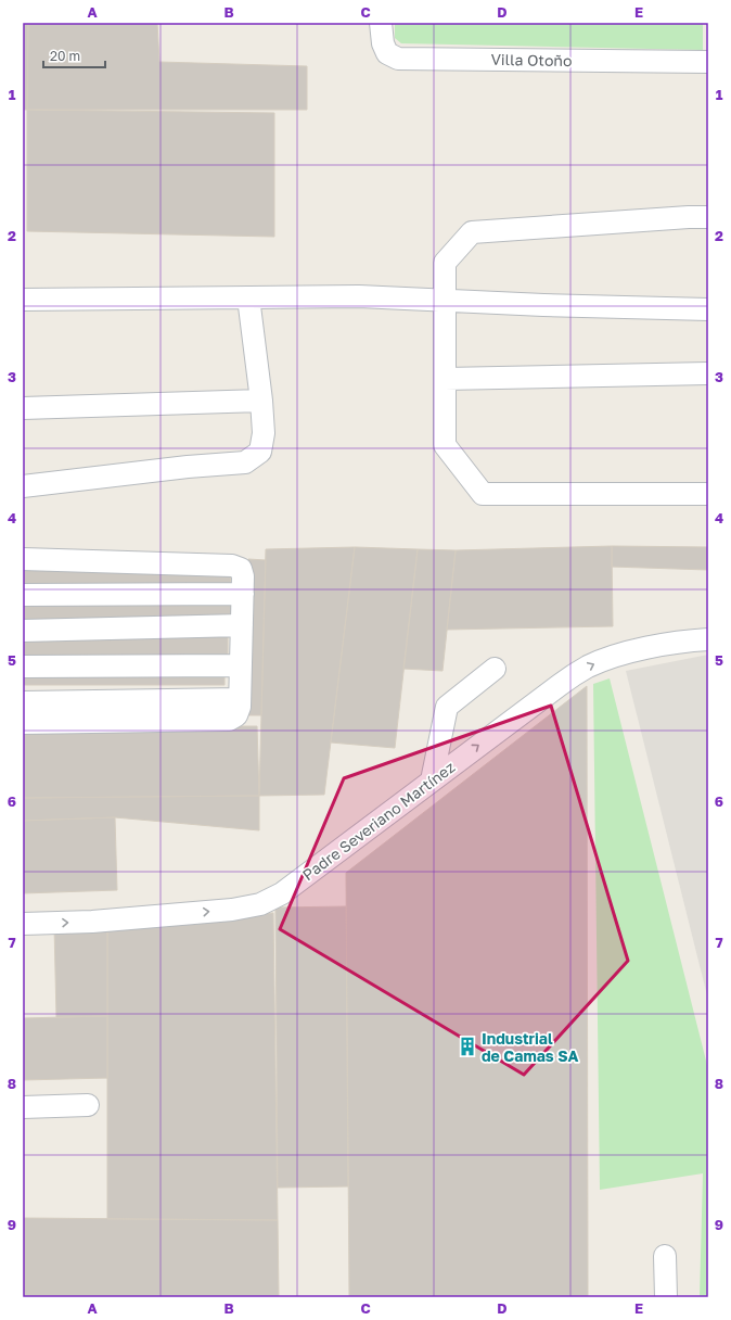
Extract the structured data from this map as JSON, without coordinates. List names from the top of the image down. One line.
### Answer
{"streets":{"street":["Villa Otoño","Padre Severiano Martínez"]},"one_way":["Padre Severiano Martínez"],"places":{"building":["Industrial de Camas SA"]},"scale_bar":"20 m","grid":{"columns":["A","B","C","D","E"],"rows":["1","2","3","4","5","6","7","8","9"]}}
